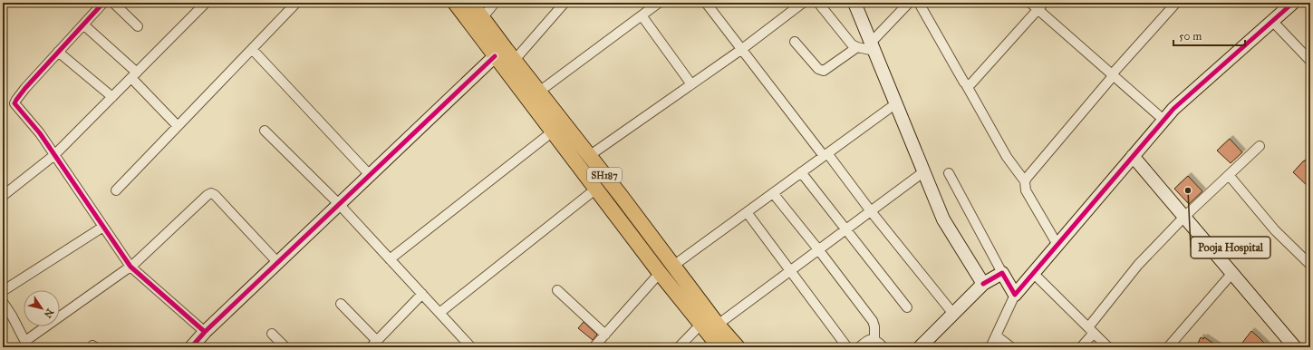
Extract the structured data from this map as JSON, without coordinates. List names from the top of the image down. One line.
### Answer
{"streets":{"main road":["SH187"]},"places":["Pooja Hospital"],"scale_bar":"50 m","north":"bottom right"}
